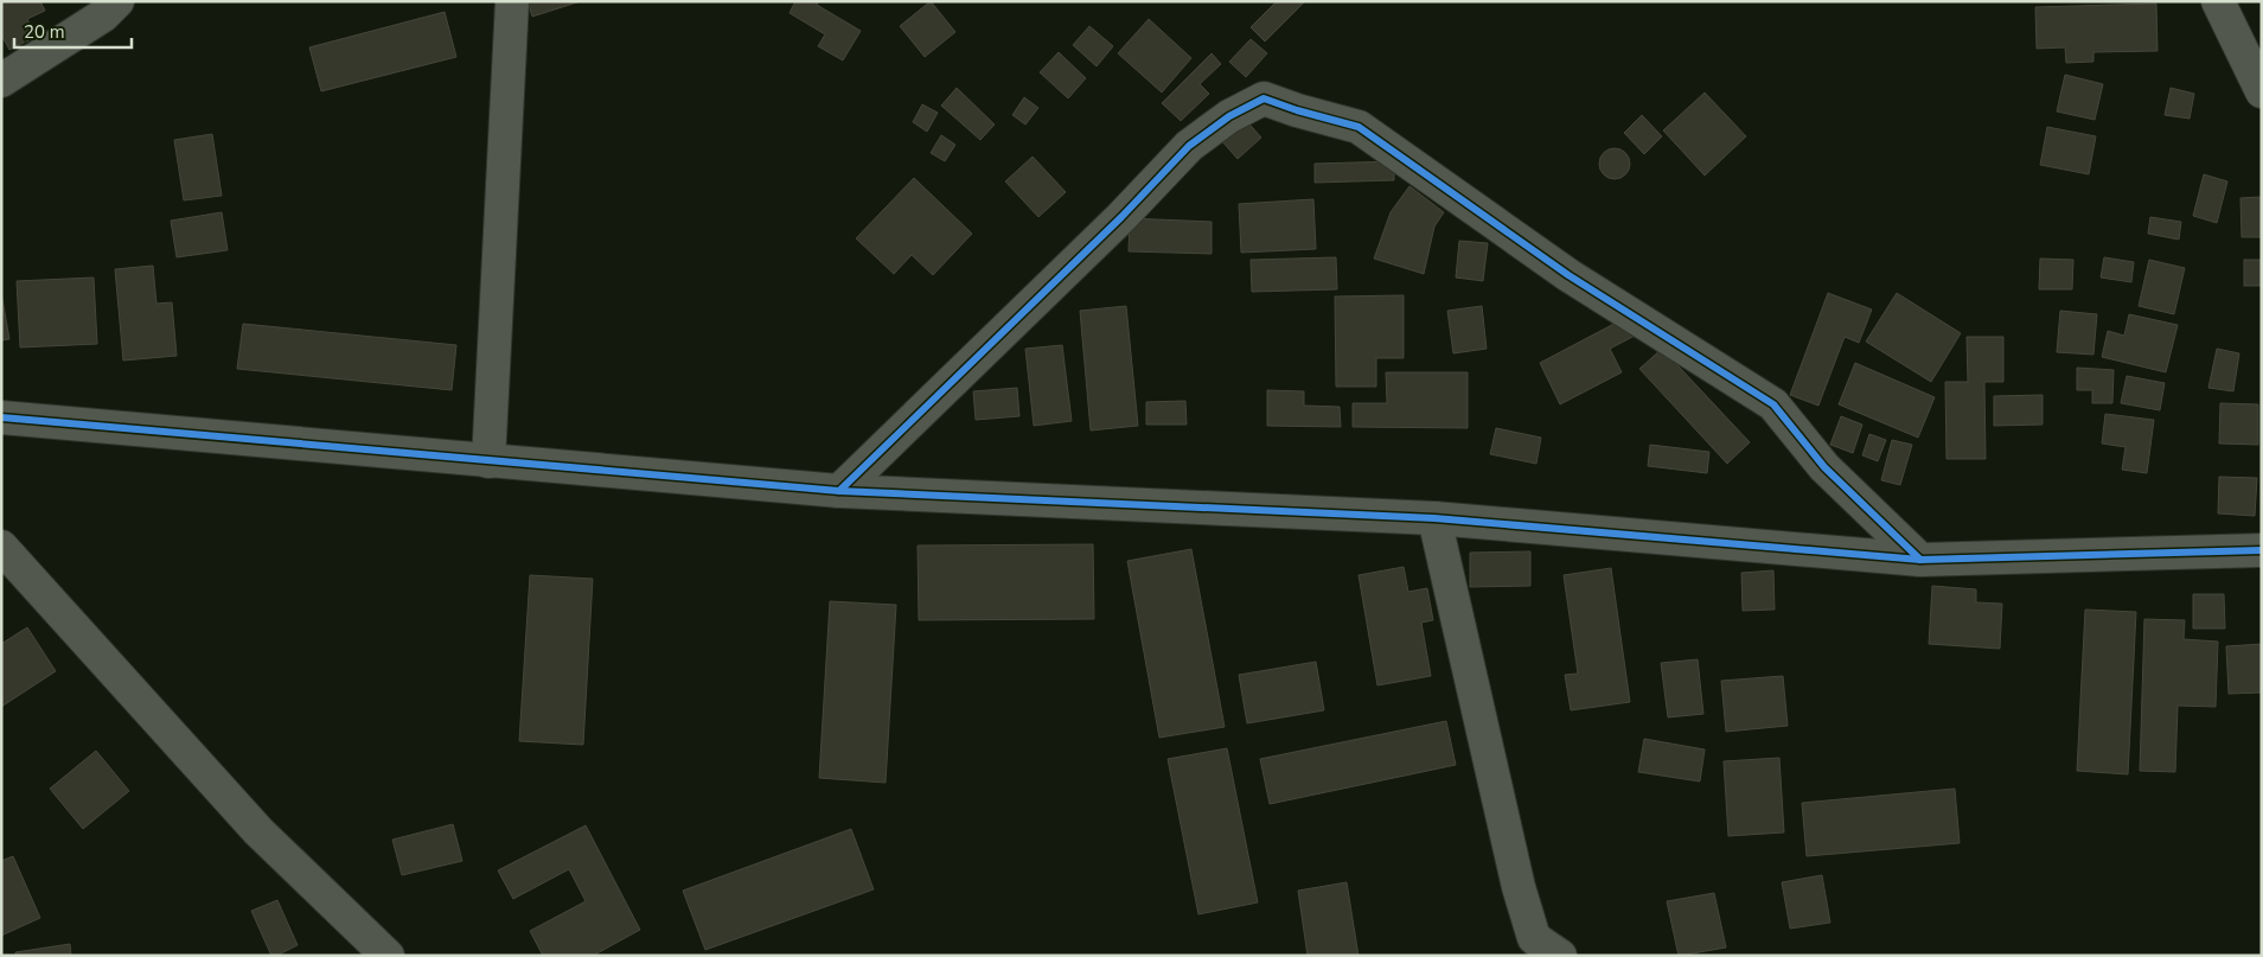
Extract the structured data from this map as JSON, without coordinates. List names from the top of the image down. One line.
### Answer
{"scale_bar":"20 m"}
